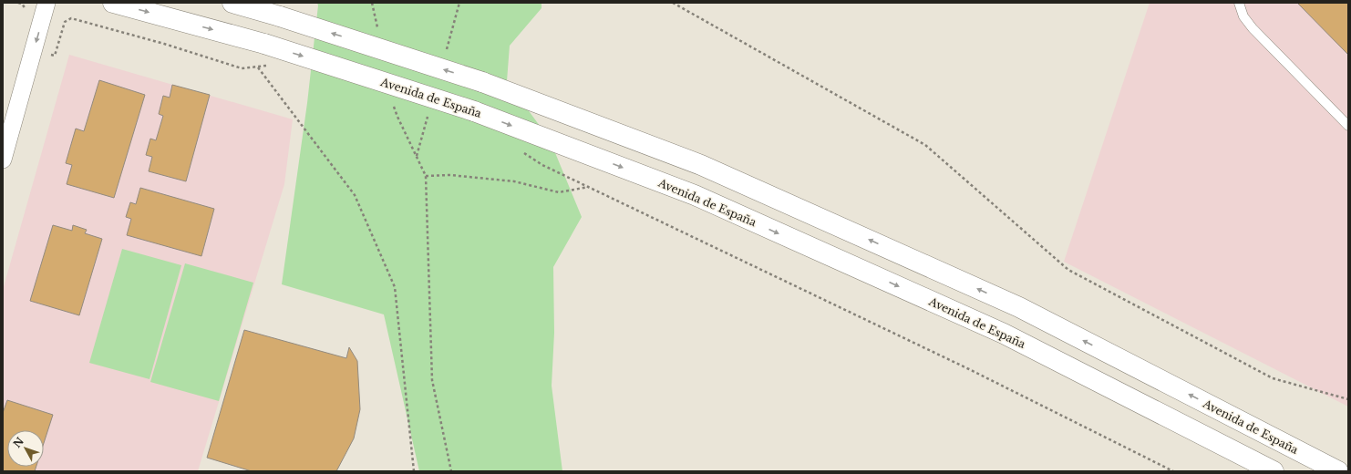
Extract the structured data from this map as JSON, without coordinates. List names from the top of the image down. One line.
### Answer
{"streets":{"main road":["Avenida de España"]},"north":"top left"}
